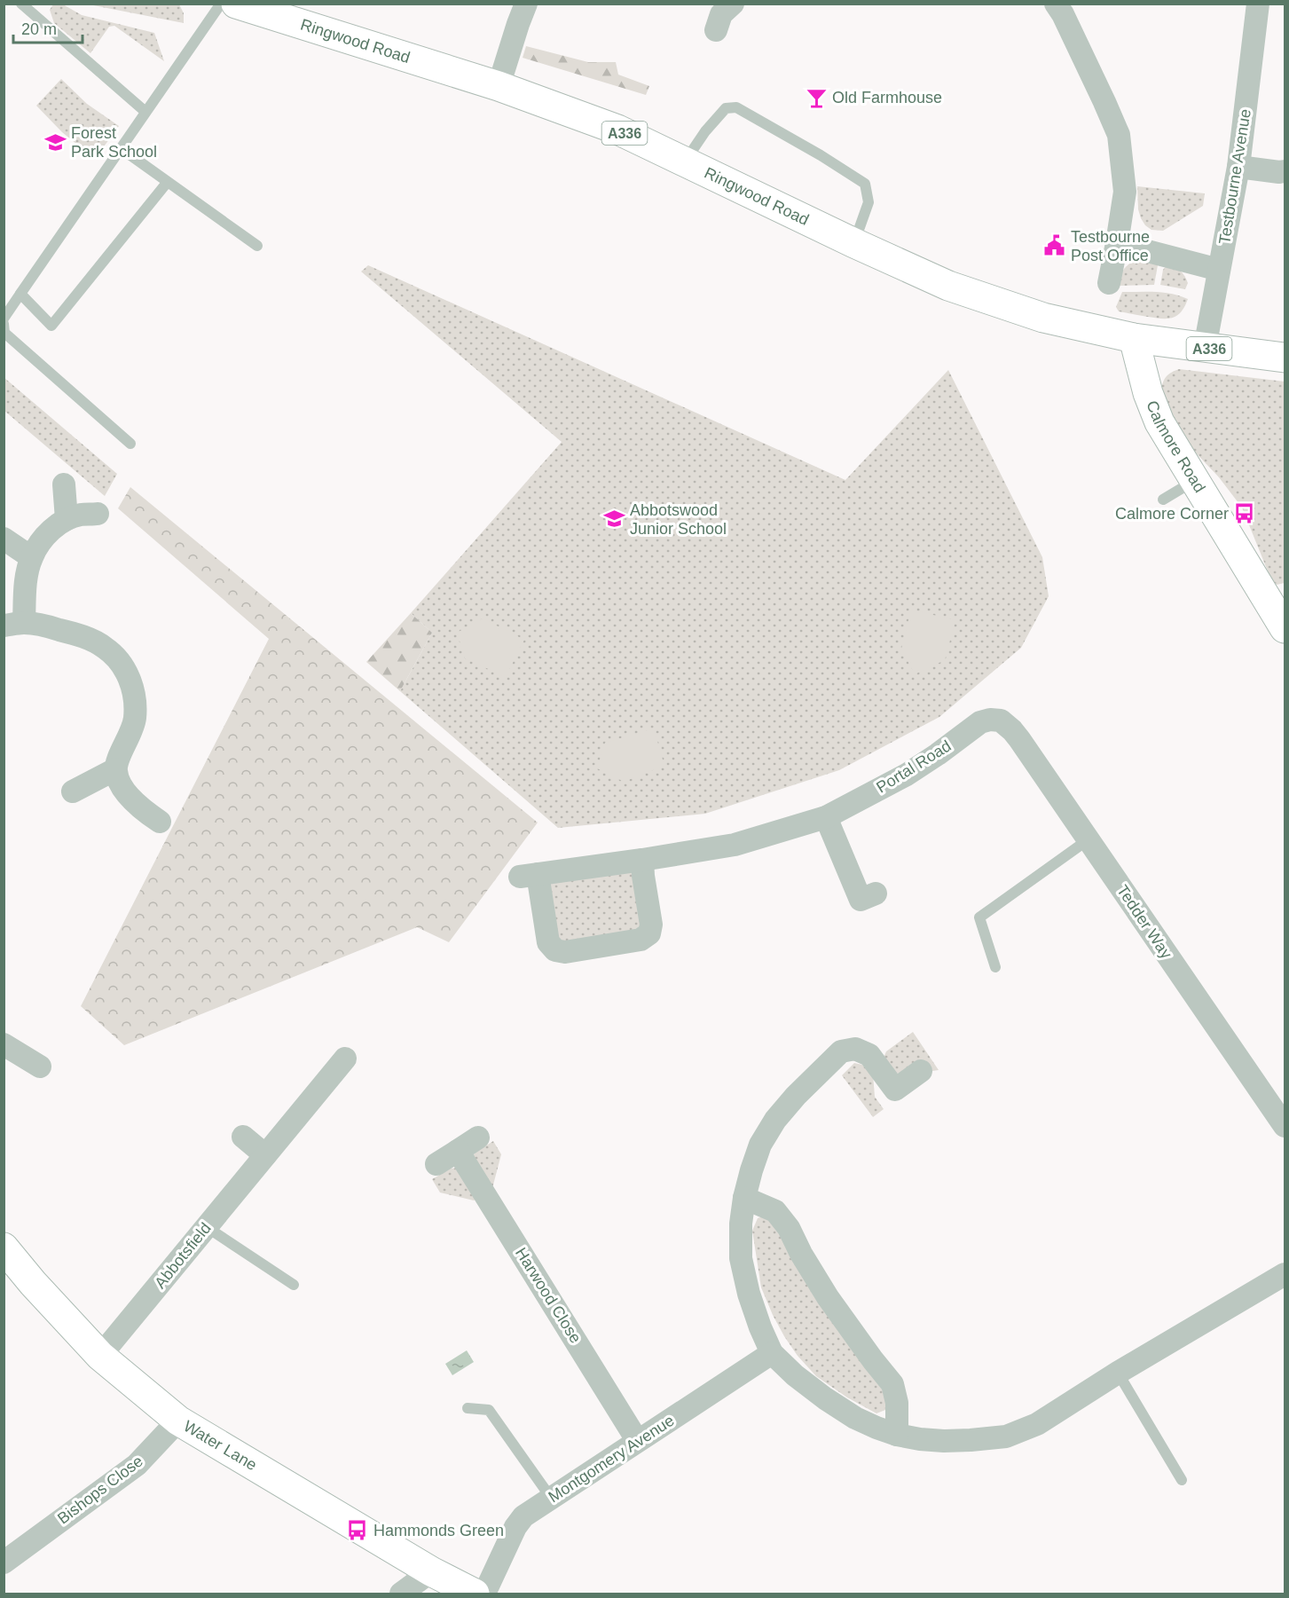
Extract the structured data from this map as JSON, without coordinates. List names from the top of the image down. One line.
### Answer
{"streets":{"main road":["Ringwood Road","A336","Calmore Road","Water Lane"],"street":["Testbourne Avenue","Portal Road","Tedder Way","Abbotsfield","Harwood Close","Montgomery Avenue","Bishops Close"]},"crossings":[["Ringwood Road","Testbourne Avenue"],["Ringwood Road","Calmore Road"],["Portal Road","Tedder Way"],["Abbotsfield","Water Lane"],["Harwood Close","Montgomery Avenue"],["Water Lane","Bishops Close"]],"places":{"bar":["Old Farmhouse"],"school or university":["Forest Park School","Abbotswood Junior School"],"public building":["Testbourne Post Office"],"bus stop":["Calmore Corner","Hammonds Green"]},"scale_bar":"20 m"}
